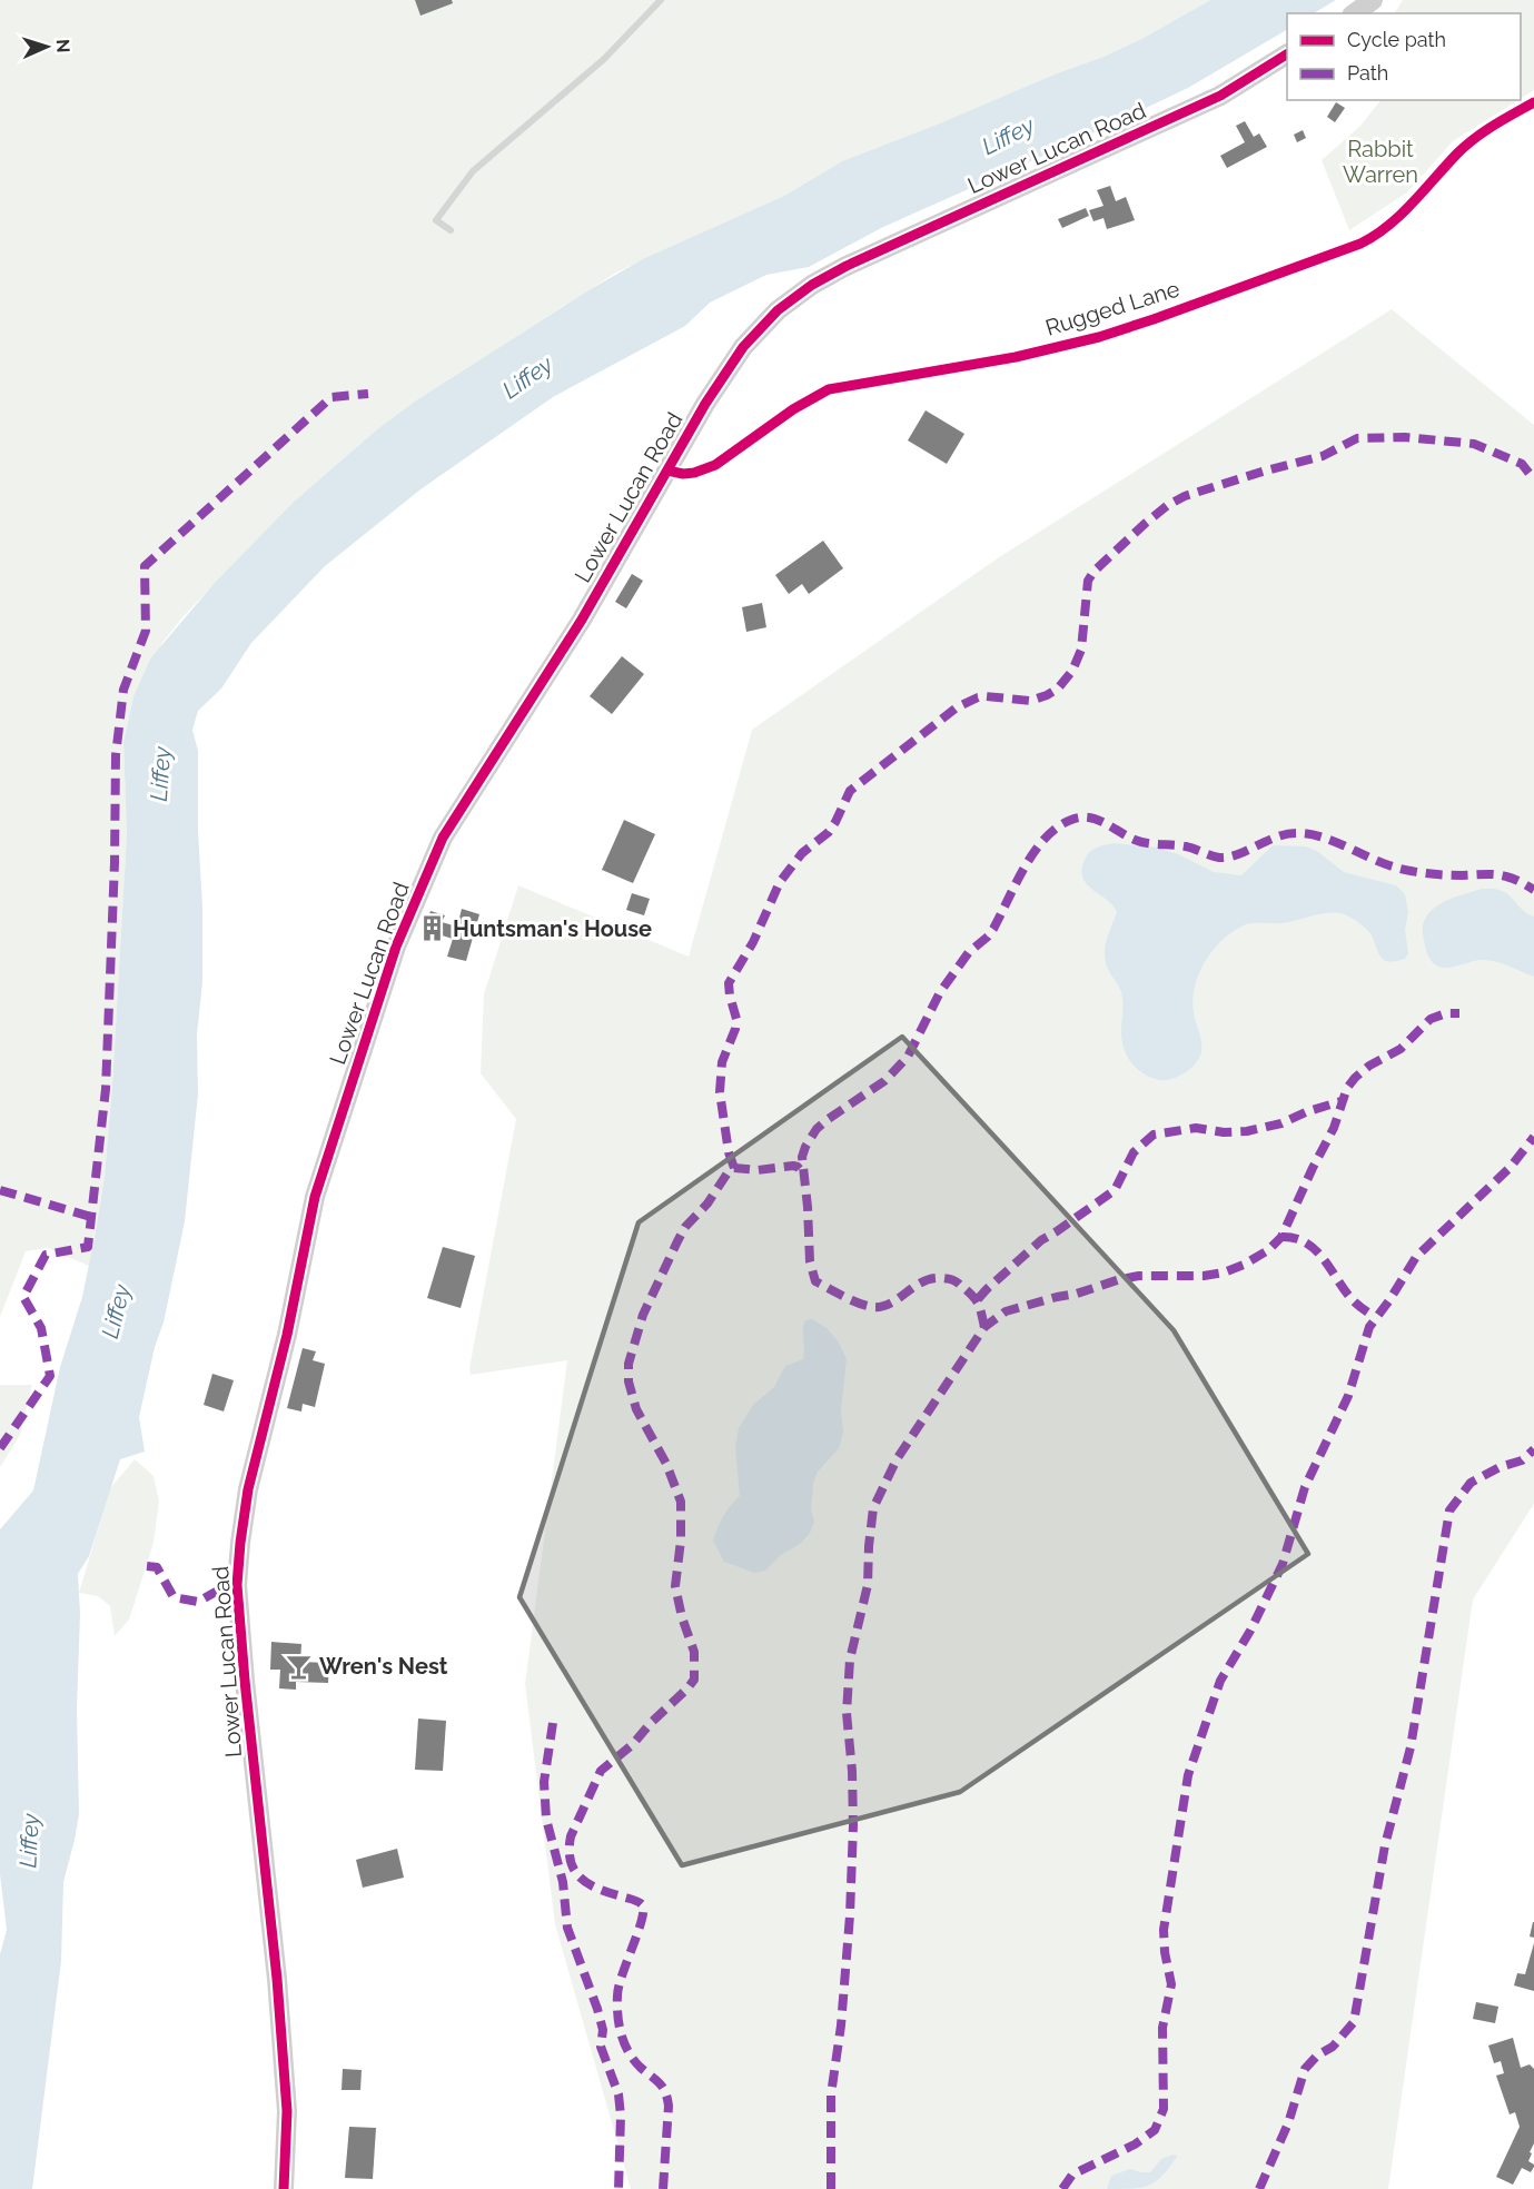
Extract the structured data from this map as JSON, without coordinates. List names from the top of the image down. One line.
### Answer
{"streets":{"street":["Lower Lucan Road","Rugged Lane"]},"crossings":[["Lower Lucan Road","Rugged Lane"]],"water":["Liffey"],"parks":["Rabbit Warren"],"places":{"building":["Huntsman's House"],"bar":["Wren's Nest"]},"legend":["Cycle path","Path"],"north":"right"}
